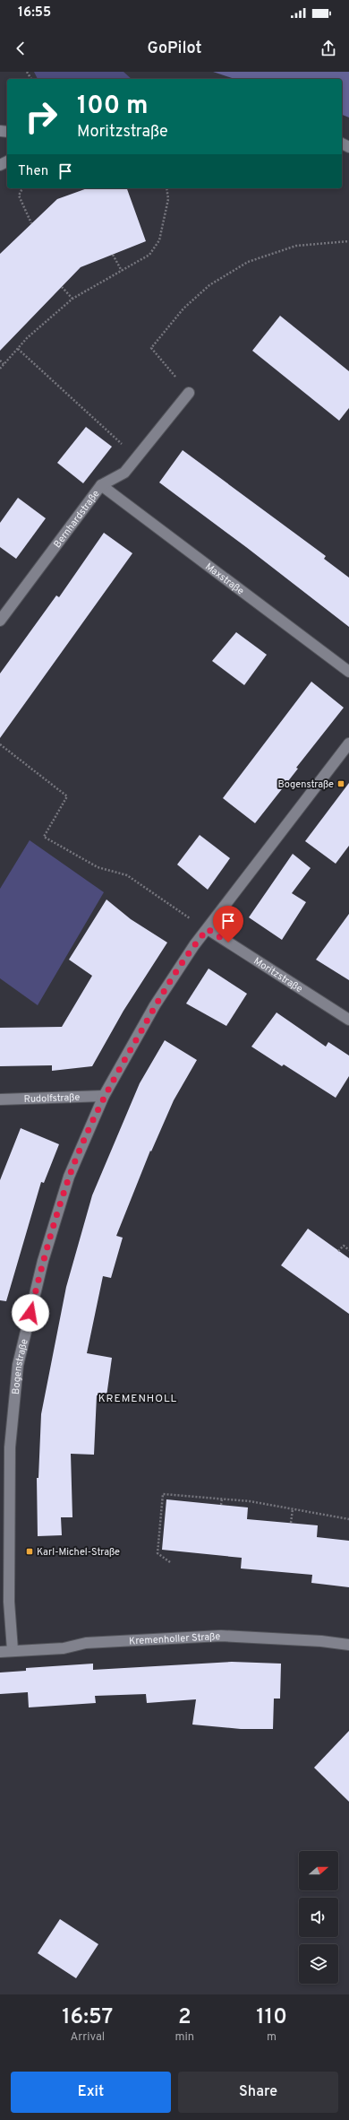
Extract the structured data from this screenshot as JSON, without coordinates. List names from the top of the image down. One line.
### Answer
{"streets":{"street":["Bernhardstraße","Maxstraße","Moritzstraße","Rudolfstraße","Bogenstraße","Kremenholler Straße"]},"crossings":[["Bernhardstraße","Maxstraße"],["Moritzstraße","Bogenstraße"],["Rudolfstraße","Bogenstraße"],["Bogenstraße","Kremenholler Straße"]],"districts":["KREMENHOLL"],"places":{"transit":["Bogenstraße","Karl-Michel-Straße"]},"north":"right","page":{"status":"16:55","header":"GoPilot","turn":["100 m","Moritzstraße"],"then":"Then","eta":["16:57","Arrival","2","min","110","m"],"buttons":["Exit","Share"]}}
